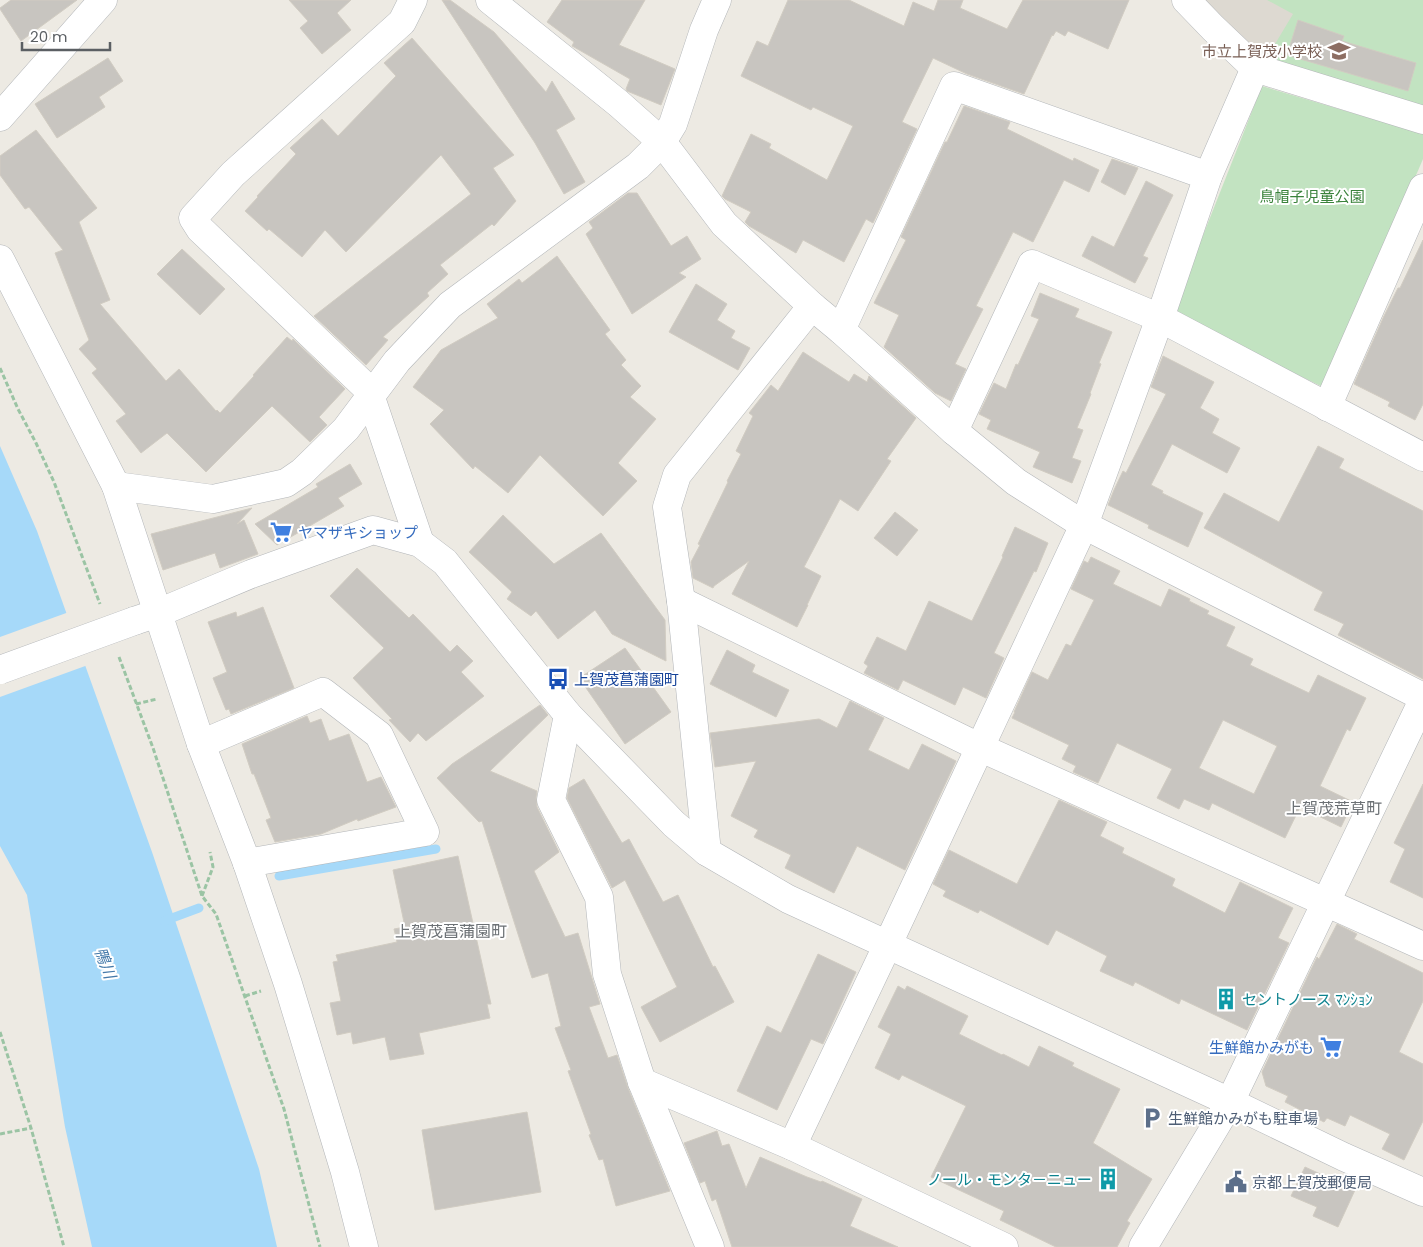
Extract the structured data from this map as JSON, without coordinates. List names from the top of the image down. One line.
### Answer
{"districts":["上賀茂荒草町","上賀茂菖蒲園町"],"water":["鴨川"],"parks":["鳥帽子児童公園"],"places":{"school or university":["市立上賀茂小学校"],"supermarket":["ヤマザキショップ","生鮮館かみがも"],"bus stop":["上賀茂菖蒲園町"],"building":["セントノース ﾏﾝｼｮﾝ","ノール・モンタ－ニュー"],"parking":["生鮮館かみがも駐車場"],"public building":["京都上賀茂郵便局"]},"scale_bar":"20 m"}
